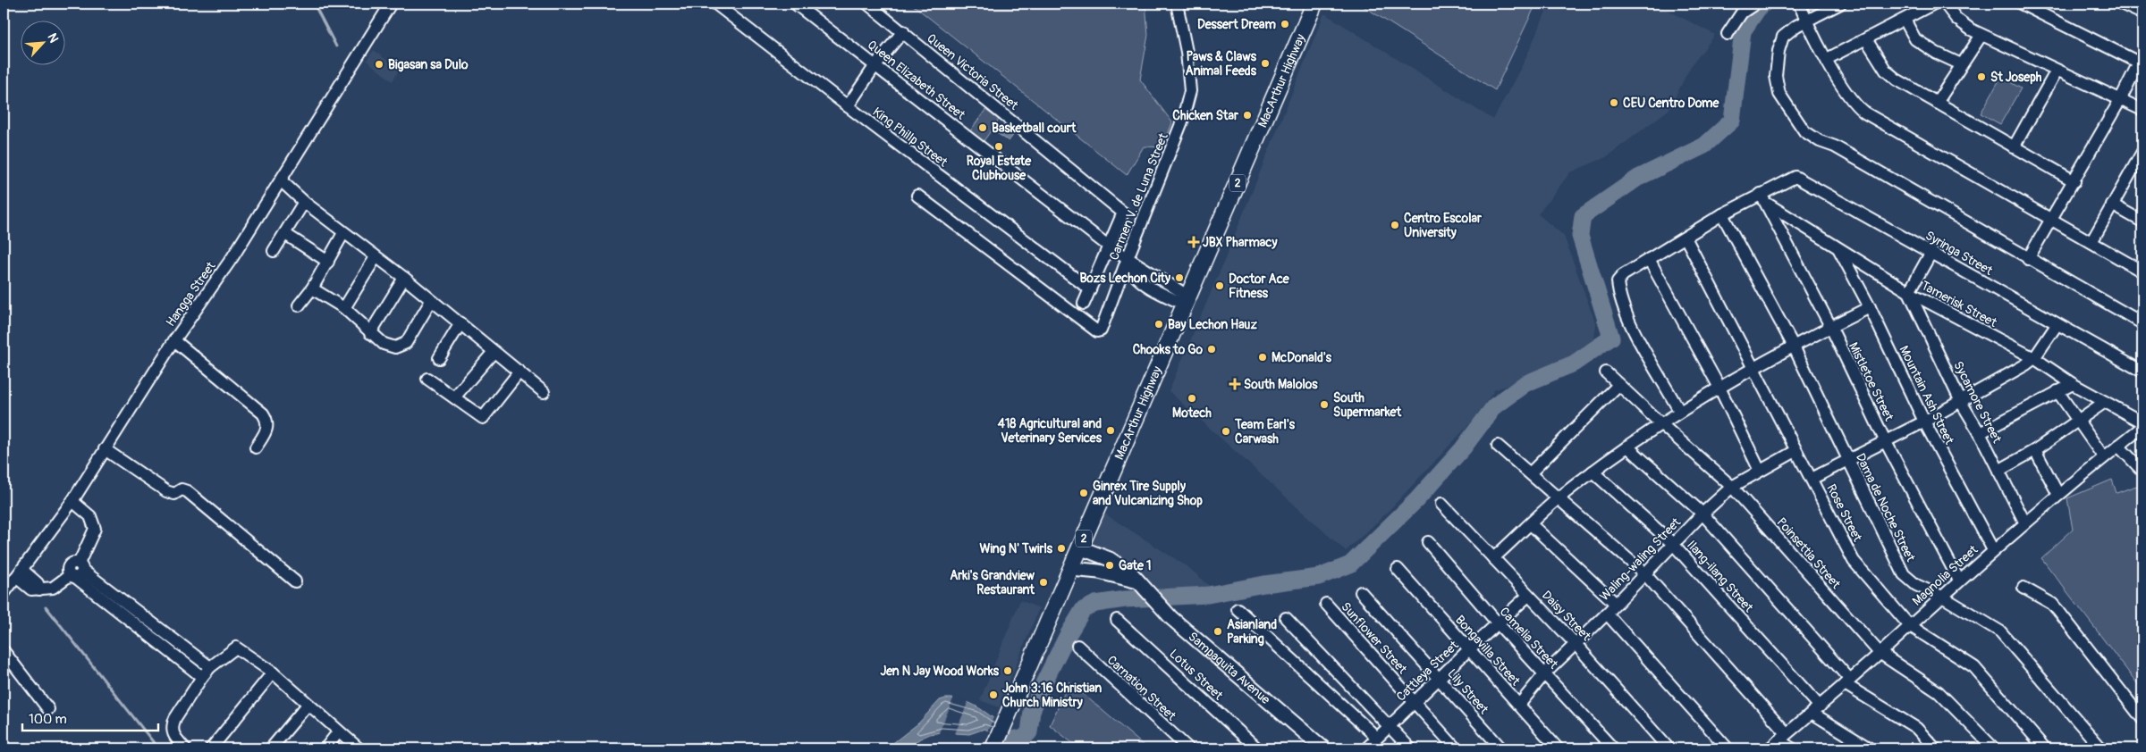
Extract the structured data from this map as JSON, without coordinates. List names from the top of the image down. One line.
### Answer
{"streets":{"highway":["MacArthur Highway","2"],"main road":["Sampaguita Avenue"],"street":["Queen Victoria Street","Queen Elizabeth Street","King Phillp Street","Carmen V. de Luna Street","Syringa Street","Hangga Street","Tamerisk Street","Mistletoe Street","Mountain Ash Street","Sycamore Street","Dama de Noche Street","Rose Street","Poinsettia Street","Waling-waling Street","Magnolia Street","Ilang-ilang Street","Daisy Street","Sunflower Street","Camelia Street","Bongavilla Street","Cattleya Street","Lotus Street","Carnation Street","Lily Street"]},"crossings":[["Queen Victoria Street","Queen Elizabeth Street"],["Queen Elizabeth Street","MacArthur Highway"],["Queen Elizabeth Street","Carmen V. de Luna Street"],["MacArthur Highway","Sampaguita Avenue"],["Syringa Street","Tamerisk Street"],["Syringa Street","Mistletoe Street"],["Tamerisk Street","Mistletoe Street"],["Tamerisk Street","Mountain Ash Street"],["Tamerisk Street","Sycamore Street"],["Mistletoe Street","Magnolia Street"],["Mountain Ash Street","Magnolia Street"],["Sycamore Street","Magnolia Street"],["Dama de Noche Street","Magnolia Street"],["Rose Street","Waling-waling Street"],["Rose Street","Magnolia Street"],["Poinsettia Street","Waling-waling Street"],["Poinsettia Street","Magnolia Street"],["Waling-waling Street","Ilang-ilang Street"],["Waling-waling Street","Daisy Street"],["Waling-waling Street","Camelia Street"],["Waling-waling Street","Bongavilla Street"],["Magnolia Street","Ilang-ilang Street"],["Daisy Street","Cattleya Street"],["Sunflower Street","Cattleya Street"],["Camelia Street","Cattleya Street"],["Bongavilla Street","Cattleya Street"],["Cattleya Street","Lily Street"]],"places":{"other":["Dessert Dream","Paws & Claws Animal Feeds","Bigasan sa Dulo","St Joseph","CEU Centro Dome","Chicken Star","Basketball court","Royal Estate Clubhouse","Centro Escolar University","Bozs Lechon City","Doctor Ace Fitness","Bay Lechon Hauz","Chooks to Go","McDonald's","Motech","South Supermarket","418 Agricultural and Veterinary Services","Team Earl's Carwash","Ginrex Tire Supply and Vulcanizing Shop","Wing N' Twirls","Gate 1","Arki's Grandview Restaurant","Asianland Parking","Jen N Jay Wood Works","John 3:16 Christian Church Ministry"],"health":["JBX Pharmacy","South Malolos"]},"scale_bar":"100 m","north":"top right"}
